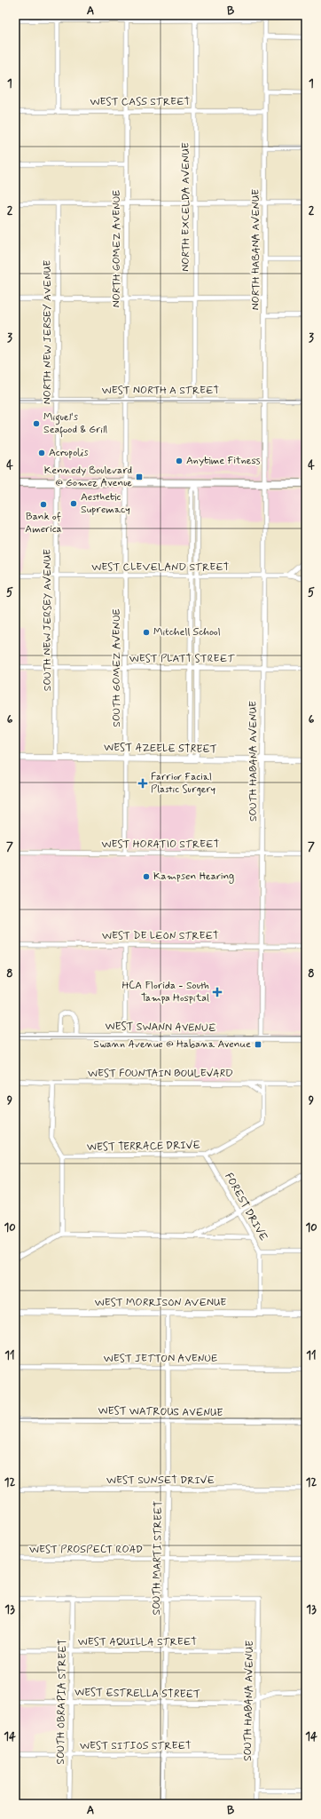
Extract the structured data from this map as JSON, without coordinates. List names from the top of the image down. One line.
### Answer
{"streets":{"street":["WEST CASS STREET","NORTH EXCELDA AVENUE","NORTH GOMEZ AVENUE","NORTH HABANA AVENUE","NORTH NEW JERSEY AVENUE","WEST NORTH A STREET","WEST CLEVELAND STREET","SOUTH NEW JERSEY AVENUE","WEST PLATT STREET","SOUTH GOMEZ AVENUE","WEST AZEELE STREET","SOUTH HABANA AVENUE","WEST HORATIO STREET","WEST DE LEON STREET","WEST SWANN AVENUE","WEST FOUNTAIN BOULEVARD","WEST TERRACE DRIVE","FOREST DRIVE","WEST MORRISON AVENUE","WEST JETTON AVENUE","WEST WATROUS AVENUE","WEST SUNSET DRIVE","WEST PROSPECT ROAD","SOUTH MARTI STREET","WEST AQUILLA STREET","WEST ESTRELLA STREET","SOUTH OBRAPIA STREET","WEST SITIOS STREET"]},"crossings":[["WEST CASS STREET","NORTH EXCELDA AVENUE"],["WEST CASS STREET","NORTH GOMEZ AVENUE"],["WEST CASS STREET","NORTH HABANA AVENUE"],["NORTH EXCELDA AVENUE","WEST NORTH A STREET"],["NORTH GOMEZ AVENUE","WEST NORTH A STREET"],["NORTH GOMEZ AVENUE","SOUTH GOMEZ AVENUE"],["NORTH HABANA AVENUE","WEST NORTH A STREET"],["NORTH HABANA AVENUE","SOUTH HABANA AVENUE"],["NORTH NEW JERSEY AVENUE","WEST NORTH A STREET"],["NORTH NEW JERSEY AVENUE","SOUTH NEW JERSEY AVENUE"],["WEST CLEVELAND STREET","SOUTH NEW JERSEY AVENUE"],["WEST CLEVELAND STREET","SOUTH GOMEZ AVENUE"],["WEST CLEVELAND STREET","SOUTH HABANA AVENUE"],["SOUTH NEW JERSEY AVENUE","WEST PLATT STREET"],["SOUTH NEW JERSEY AVENUE","WEST AZEELE STREET"],["WEST PLATT STREET","SOUTH GOMEZ AVENUE"],["WEST PLATT STREET","SOUTH HABANA AVENUE"],["SOUTH GOMEZ AVENUE","WEST AZEELE STREET"],["SOUTH GOMEZ AVENUE","WEST HORATIO STREET"],["WEST AZEELE STREET","SOUTH HABANA AVENUE"],["SOUTH HABANA AVENUE","WEST HORATIO STREET"],["SOUTH HABANA AVENUE","WEST DE LEON STREET"],["SOUTH HABANA AVENUE","WEST SWANN AVENUE"],["SOUTH HABANA AVENUE","SOUTH MARTI STREET"],["SOUTH HABANA AVENUE","WEST AQUILLA STREET"],["SOUTH HABANA AVENUE","WEST ESTRELLA STREET"],["SOUTH HABANA AVENUE","WEST SITIOS STREET"],["WEST FOUNTAIN BOULEVARD","WEST TERRACE DRIVE"],["WEST TERRACE DRIVE","FOREST DRIVE"],["FOREST DRIVE","WEST MORRISON AVENUE"],["WEST MORRISON AVENUE","SOUTH MARTI STREET"],["WEST JETTON AVENUE","SOUTH MARTI STREET"],["WEST WATROUS AVENUE","SOUTH MARTI STREET"],["WEST SUNSET DRIVE","SOUTH MARTI STREET"],["WEST PROSPECT ROAD","SOUTH MARTI STREET"],["SOUTH MARTI STREET","WEST AQUILLA STREET"],["SOUTH MARTI STREET","WEST ESTRELLA STREET"],["SOUTH MARTI STREET","WEST SITIOS STREET"],["WEST AQUILLA STREET","SOUTH OBRAPIA STREET"],["WEST ESTRELLA STREET","SOUTH OBRAPIA STREET"],["SOUTH OBRAPIA STREET","WEST SITIOS STREET"]],"places":{"other":["Miguel's Seafood & Grill","Acropolis","Anytime Fitness","Aesthetic Supremacy","Bank of America","Mitchell School","Kampsen Hearing"],"transit":["Kennedy Boulevard @ Gomez Avenue","Swann Avenue @ Habana Avenue"],"health":["Farrior Facial Plastic Surgery","HCA Florida - South Tampa Hospital"]},"grid":{"columns":["A","B"],"rows":["1","2","3","4","5","6","7","8","9","10","11","12","13","14"]}}
